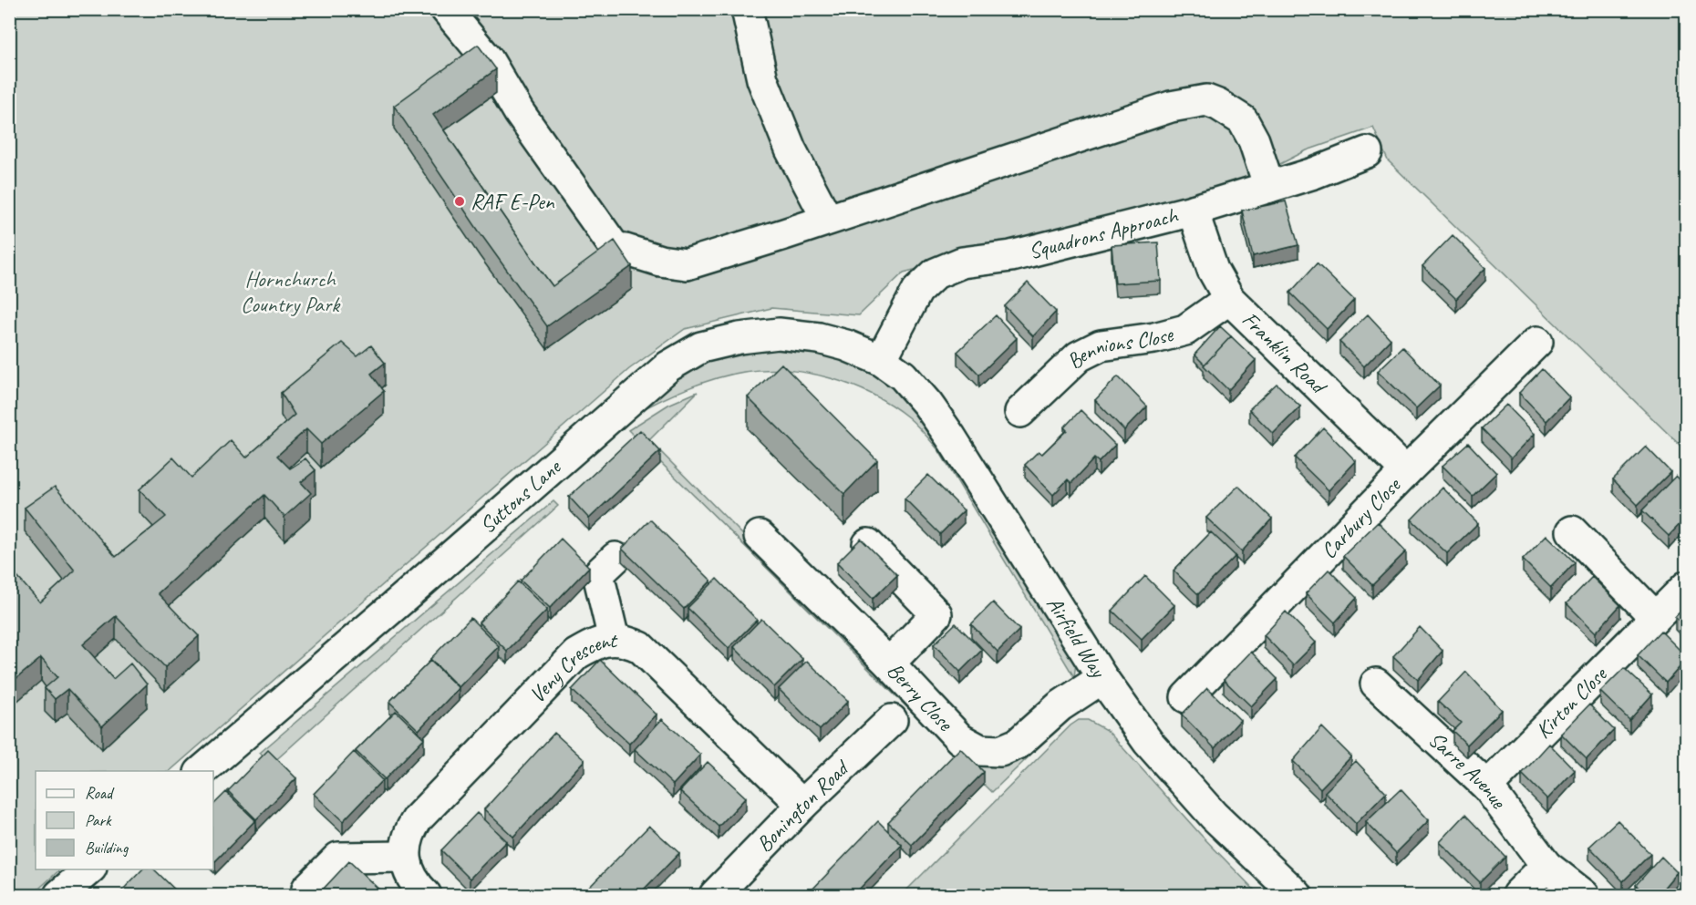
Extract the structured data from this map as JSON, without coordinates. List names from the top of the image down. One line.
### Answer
{"streets":{"street":["Squadrons Approach","Bennions Close","Franklin Road","Suttons Lane","Carbury Close","Airfield Way","Veny Crescent","Berry Close","Kirton Close","Sarre Avenue","Bonington Road"]},"crossings":[["Squadrons Approach","Franklin Road"],["Squadrons Approach","Suttons Lane"],["Squadrons Approach","Airfield Way"],["Bennions Close","Franklin Road"],["Franklin Road","Carbury Close"],["Suttons Lane","Airfield Way"],["Airfield Way","Berry Close"],["Veny Crescent","Bonington Road"],["Kirton Close","Sarre Avenue"]],"parks":["Hornchurch Country Park"],"places":["RAF E-Pen"],"legend":["Road","Park","Building"]}
